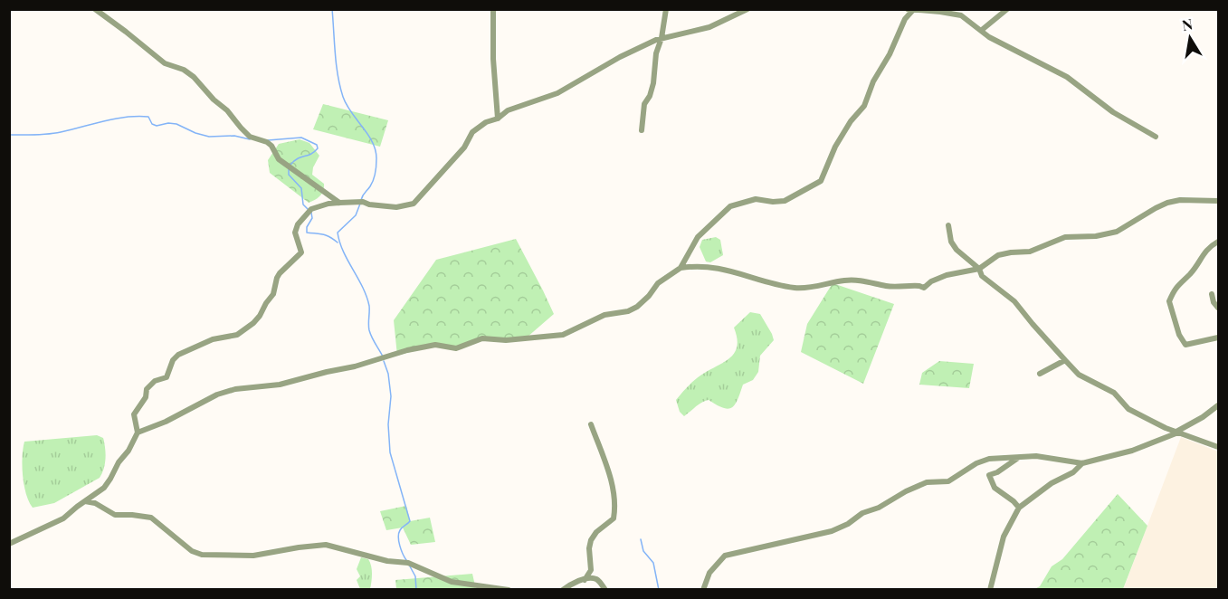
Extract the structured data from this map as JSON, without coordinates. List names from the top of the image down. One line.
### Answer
{"north":"top"}
